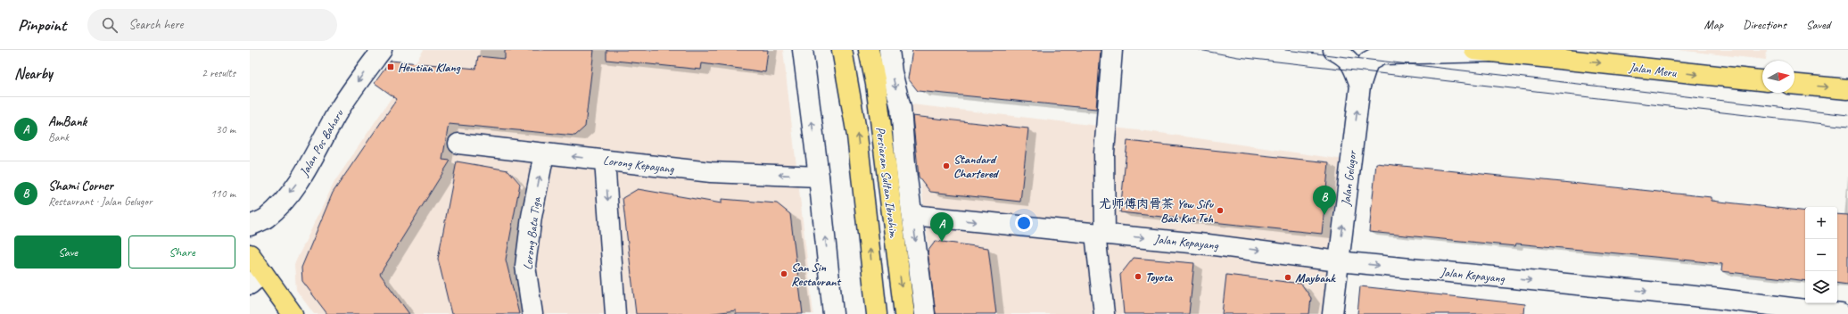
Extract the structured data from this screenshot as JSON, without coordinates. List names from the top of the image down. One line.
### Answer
{"streets":{"highway":["Jalan Meru","Persiaran Sultan Ibrahim"],"street":["Jalan Pos Baharu","Lorong Kepayang","Jalan Gelugor","Lorong Batu Tiga","Jalan Kepayang"]},"crossings":[["Jalan Meru","Jalan Gelugor"],["Lorong Kepayang","Lorong Batu Tiga"],["Jalan Gelugor","Jalan Kepayang"]],"one_way":["Jalan Meru","Jalan Pos Baharu","Lorong Kepayang","Jalan Gelugor","Jalan Kepayang"],"places":{"transit":["Hentian Klang"],"other":["Standard Chartered","尤师傅肉骨茶 Yew Sifu Bak Kut Teh","San Sin Restaurant","Toyota","Maybank"]},"north":"right","page":{"header":"Pinpoint","search":"Search here","nav":["Map","Directions","Saved"],"heading":["Nearby","2 results"],"list":[{"mark":"A","name":"AmBank","note":"Bank","value":"30 m"},{"mark":"B","name":"Shami Corner","note":"Restaurant · Jalan Gelugor","value":"110 m"}],"pins":["B","A"],"map_buttons":["+","−"],"buttons":["Save","Share"]}}
